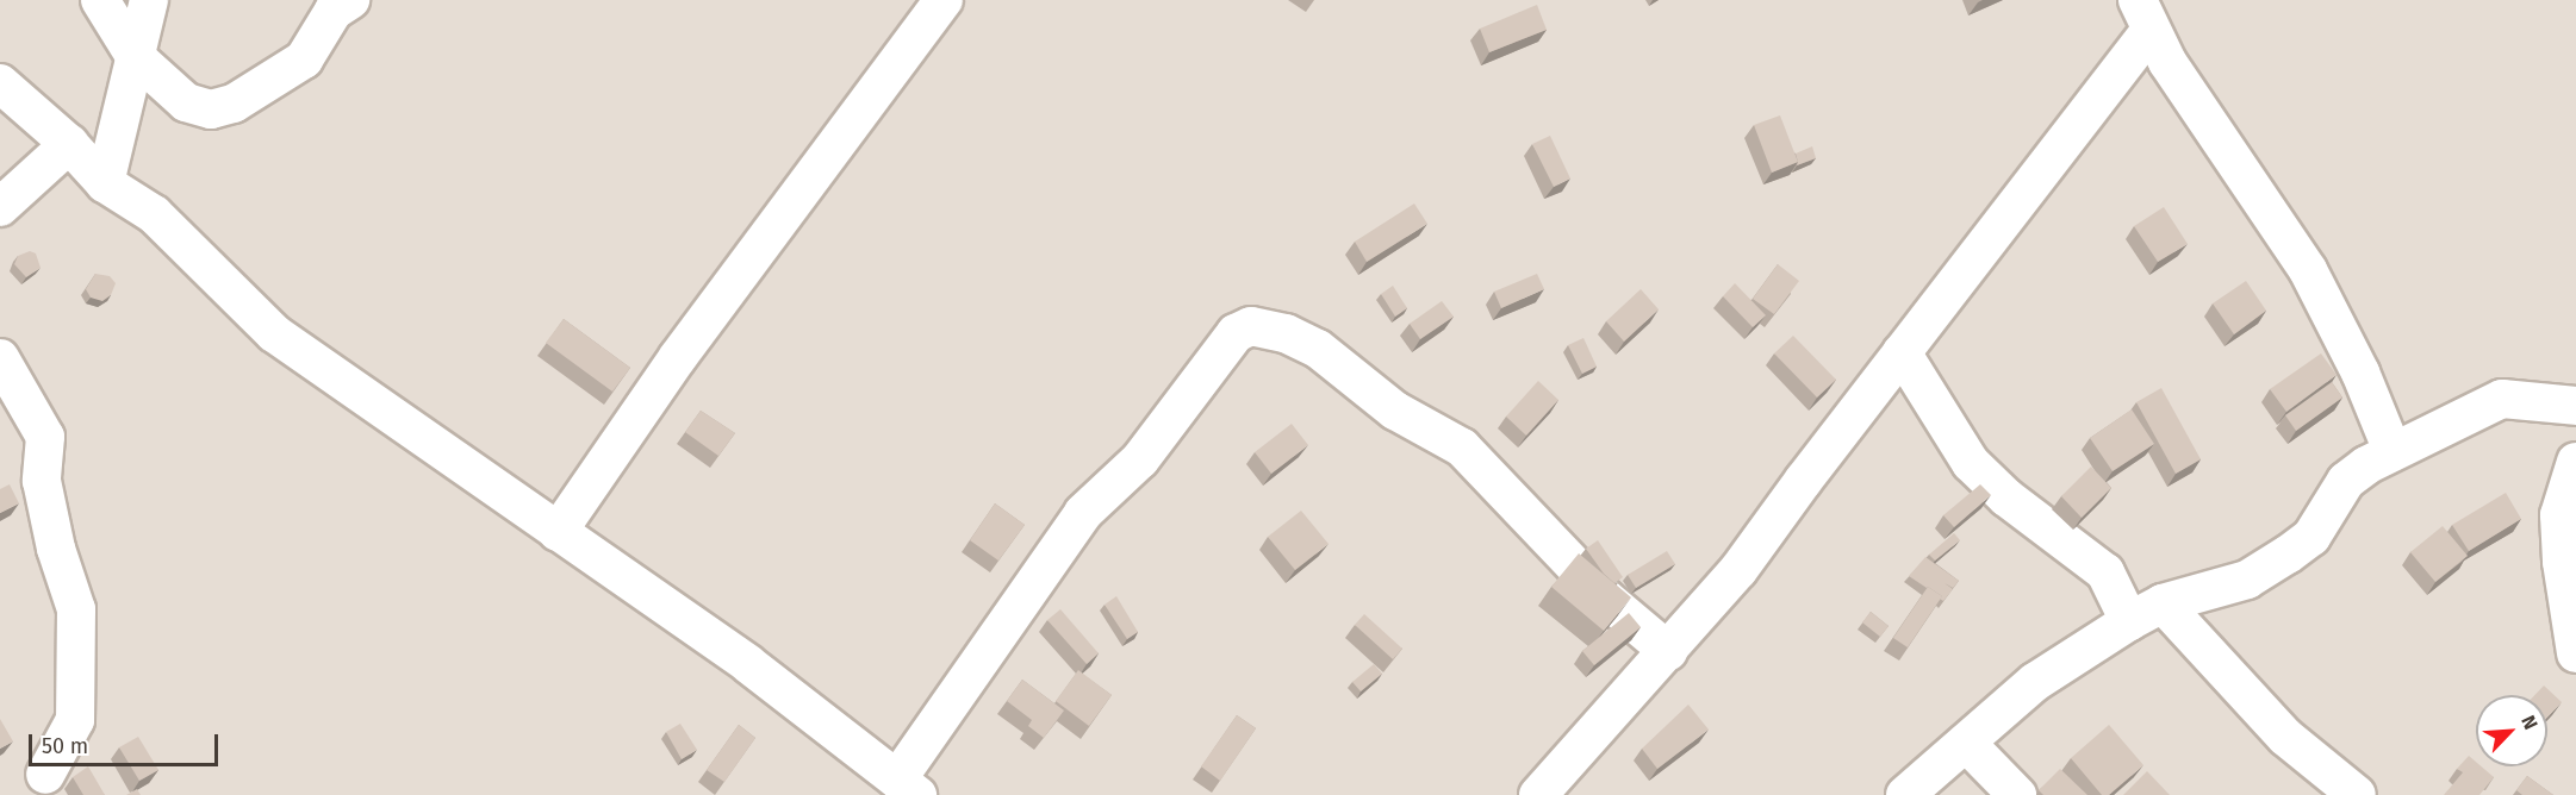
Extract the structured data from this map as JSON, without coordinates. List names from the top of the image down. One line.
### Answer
{"scale_bar":"50 m","north":"top right"}
